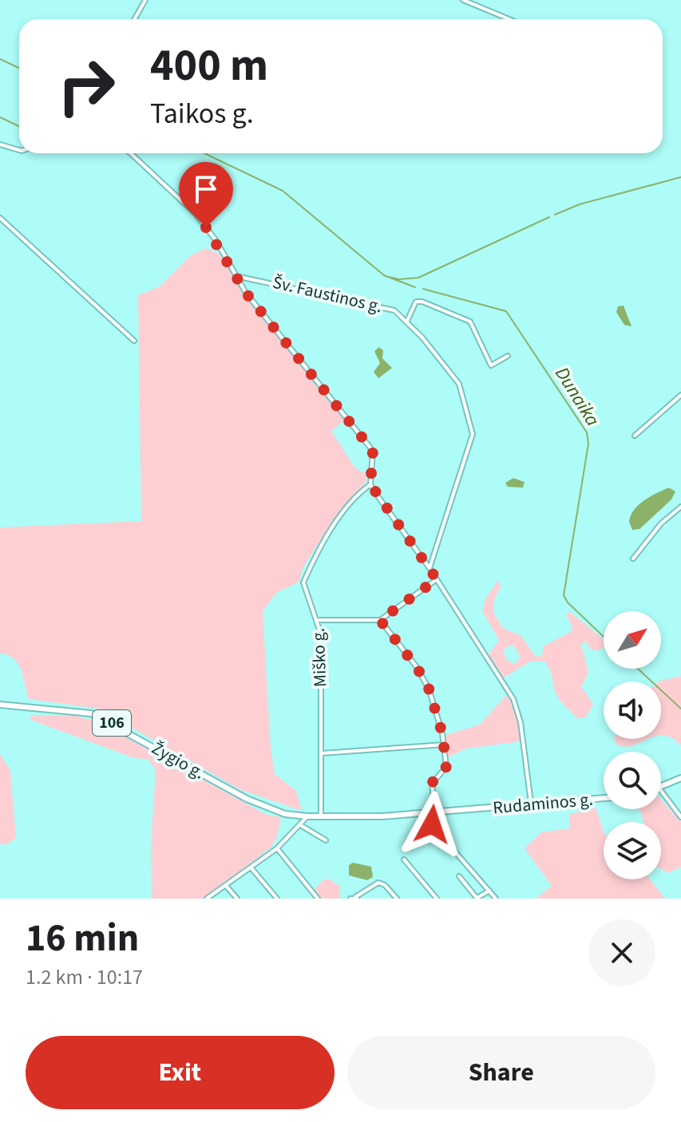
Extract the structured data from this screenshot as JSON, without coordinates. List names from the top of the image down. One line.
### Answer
{"streets":{"main road":["106","Žygio g.","Rudaminos g."],"street":["Šv. Faustinos g.","Miško g."]},"crossings":[["Šv. Faustinos g.","Miško g."],["Miško g.","Rudaminos g."],["Žygio g.","Rudaminos g."]],"water":["Dunaika"],"north":"top right","page":{"turn":["400 m","Taikos g."],"heading":["16 min","1.2 km · 10:17"],"buttons":["Exit","Share"]}}
